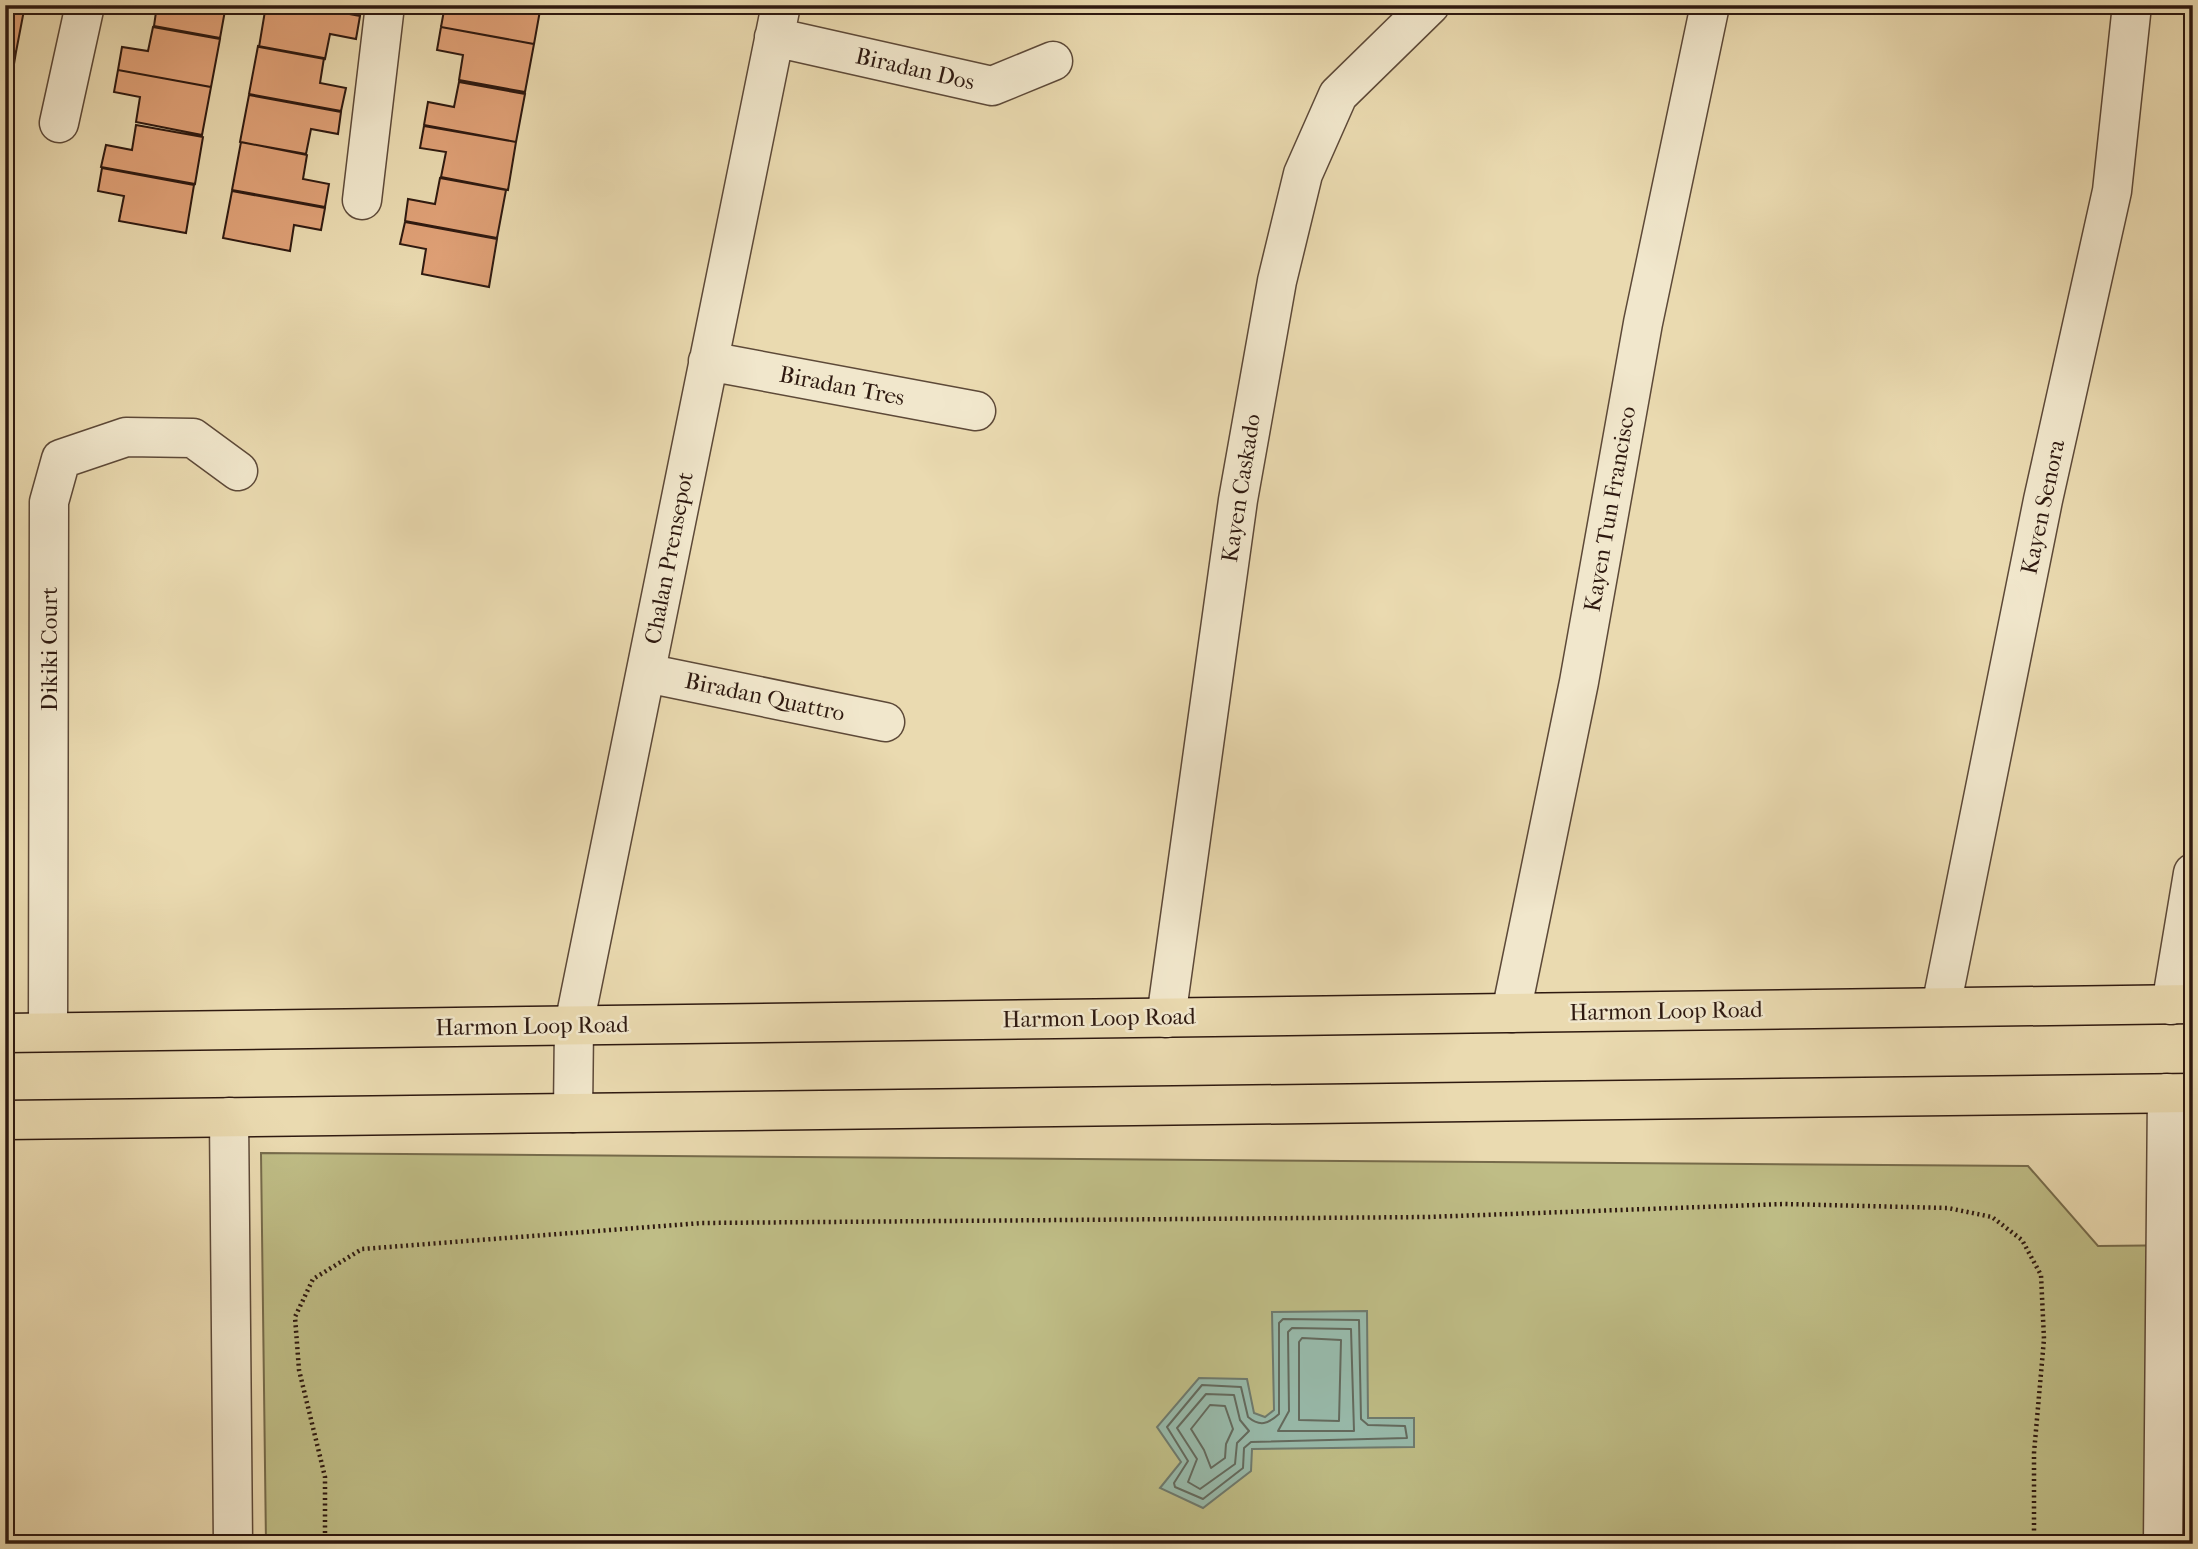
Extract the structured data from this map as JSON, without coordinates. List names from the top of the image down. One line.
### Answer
{"streets":{"main road":["Harmon Loop Road"],"street":["Biradan Dos","Biradan Tres","Kayen Caskado","Kayen Senora","Kayen Tun Francisco","Chalan Prensepot","Dikiki Court","Biradan Quattro"]},"crossings":[["Biradan Dos","Chalan Prensepot"],["Biradan Tres","Chalan Prensepot"],["Kayen Caskado","Harmon Loop Road"],["Kayen Senora","Harmon Loop Road"],["Kayen Tun Francisco","Harmon Loop Road"],["Chalan Prensepot","Biradan Quattro"],["Chalan Prensepot","Harmon Loop Road"],["Dikiki Court","Harmon Loop Road"]]}
